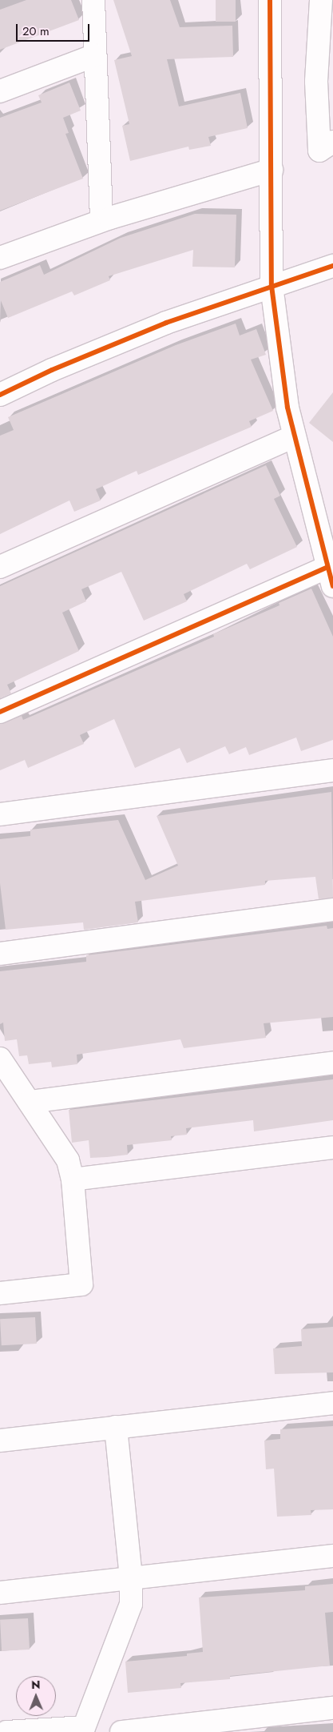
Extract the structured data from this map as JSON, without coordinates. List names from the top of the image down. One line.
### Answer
{"scale_bar":"20 m","north":"top"}
